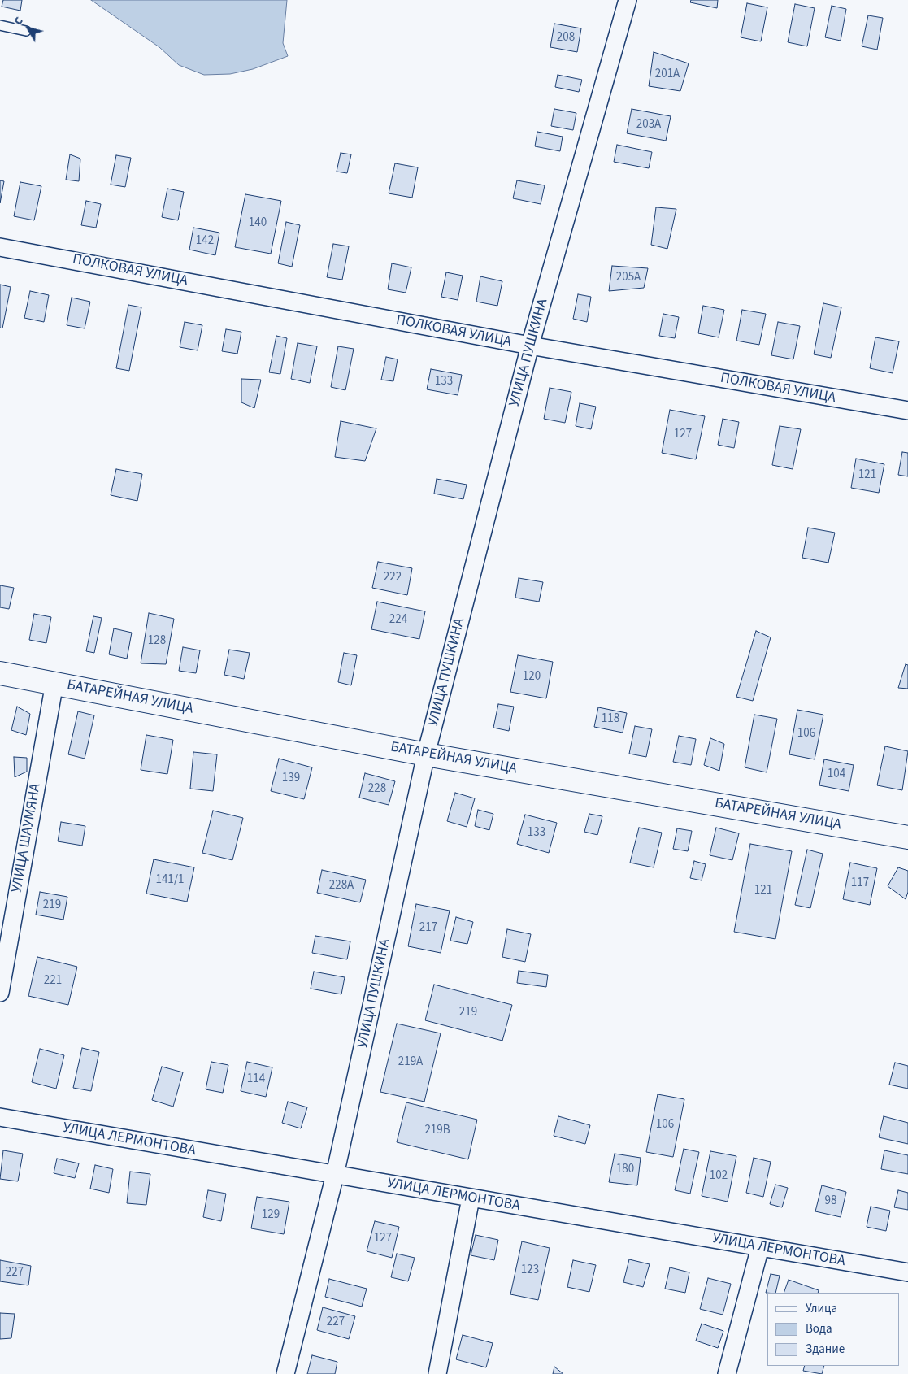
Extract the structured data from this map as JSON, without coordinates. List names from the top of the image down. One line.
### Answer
{"streets":{"street":["ПОЛКОВАЯ УЛИЦА","УЛИЦА ПУШКИНА","БАТАРЕЙНАЯ УЛИЦА","УЛИЦА ШАУМЯНА","УЛИЦА ЛЕРМОНТОВА"]},"crossings":[["ПОЛКОВАЯ УЛИЦА","УЛИЦА ПУШКИНА"],["УЛИЦА ПУШКИНА","БАТАРЕЙНАЯ УЛИЦА"],["УЛИЦА ПУШКИНА","УЛИЦА ЛЕРМОНТОВА"],["БАТАРЕЙНАЯ УЛИЦА","УЛИЦА ШАУМЯНА"]],"house_numbers":["208","201А","203А","140","142","205А","133","127","121","222","224","128","120","118","106","104","139","228","133","141/1","117","228А","121","219","217","221","219","219А","114","106","219В","180","102","98","129","127","123","227","227"],"legend":["Улица","Вода","Здание"],"north":"top left"}
